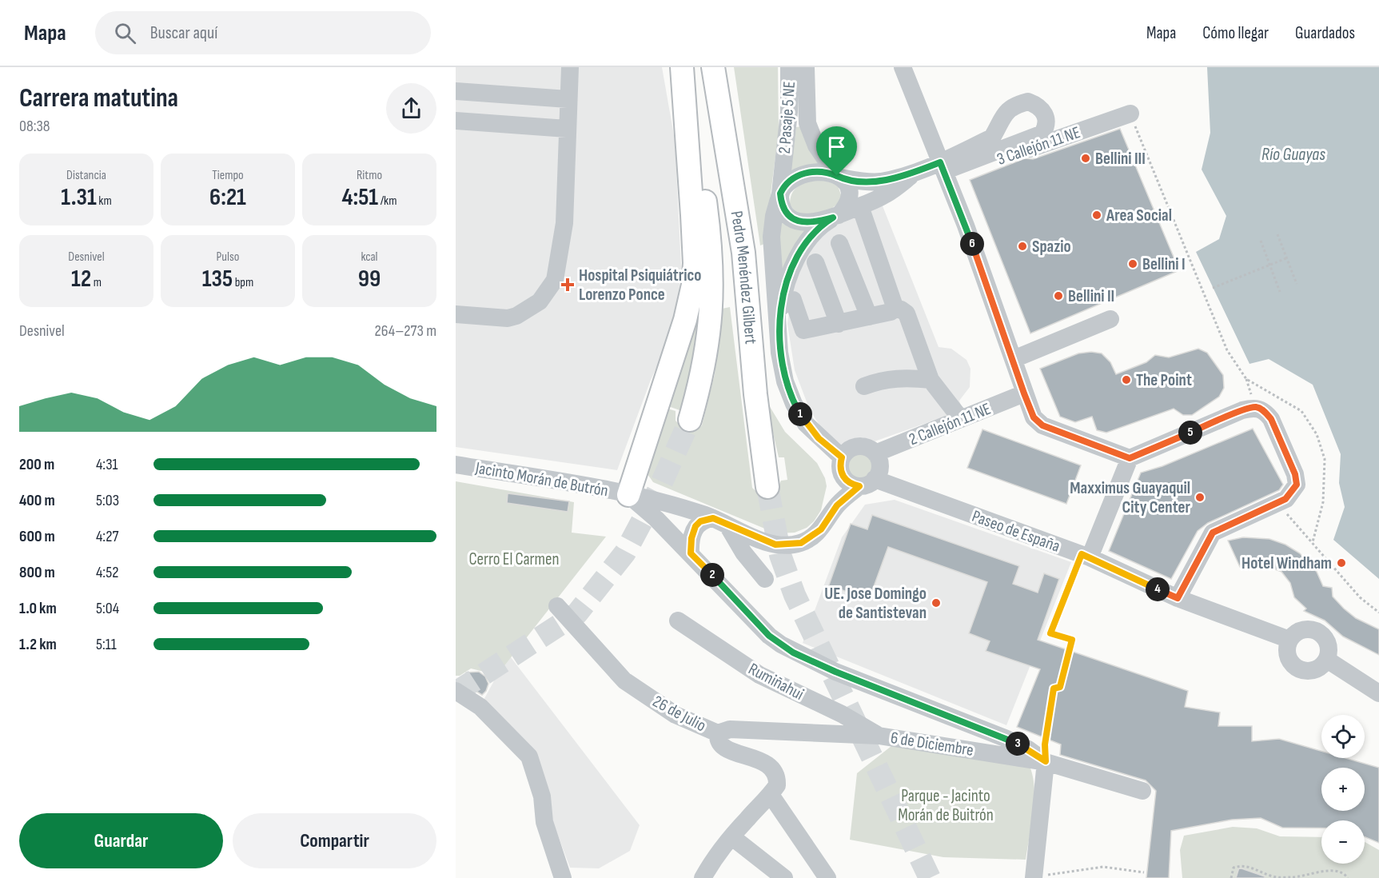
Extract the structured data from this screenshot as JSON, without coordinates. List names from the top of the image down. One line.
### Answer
{"streets":{"main road":["Pedro Menéndez Gilbert"],"street":["2 Pasaje 5 NE","3 Callejón 11 NE","2 Callejón 11 NE","Jacinto Morán de Butrón","Paseo de España","Rumiñahui","26 de Julio","6 de Diciembre"]},"crossings":[["2 Pasaje 5 NE","3 Callejón 11 NE"],["2 Pasaje 5 NE","2 Callejón 11 NE"],["2 Pasaje 5 NE","Jacinto Morán de Butrón"],["2 Pasaje 5 NE","Paseo de España"],["2 Callejón 11 NE","Jacinto Morán de Butrón"],["2 Callejón 11 NE","Paseo de España"],["Jacinto Morán de Butrón","Paseo de España"],["Jacinto Morán de Butrón","6 de Diciembre"],["Rumiñahui","6 de Diciembre"],["26 de Julio","6 de Diciembre"]],"water":["Río Guayas"],"parks":["Cerro El Carmen","Parque - Jacinto Morán de Buitrón"],"places":{"other":["Bellini III","Area Social","Spazio","Bellini I","Bellini II","The Point","Maxximus Guayaquil City Center","Hotel Windham","UE. Jose Domingo de Santistevan"],"health":["Hospital Psiquiátrico Lorenzo Ponce"]},"page":{"header":"Mapa","search":"Buscar aquí","nav":["Mapa","Cómo llegar","Guardados"],"heading":["Carrera matutina","08:38"],"stats":[["Distancia","1.31 km"],["Tiempo","6:21"],["Ritmo","4:51 /km"],["Desnivel","12 m"],["Pulso","135 bpm"],["kcal","99"]],"pins":["6","1","5","2","4","3"],"chart":["Desnivel","264–273 m"],"list":[{"name":"200 m","note":"4:31"},{"name":"400 m","note":"5:03"},{"name":"600 m","note":"4:27"},{"name":"800 m","note":"4:52"},{"name":"1.0 km","note":"5:04"},{"name":"1.2 km","note":"5:11"}],"map_buttons":["+","−"],"buttons":["Guardar","Compartir"]}}
